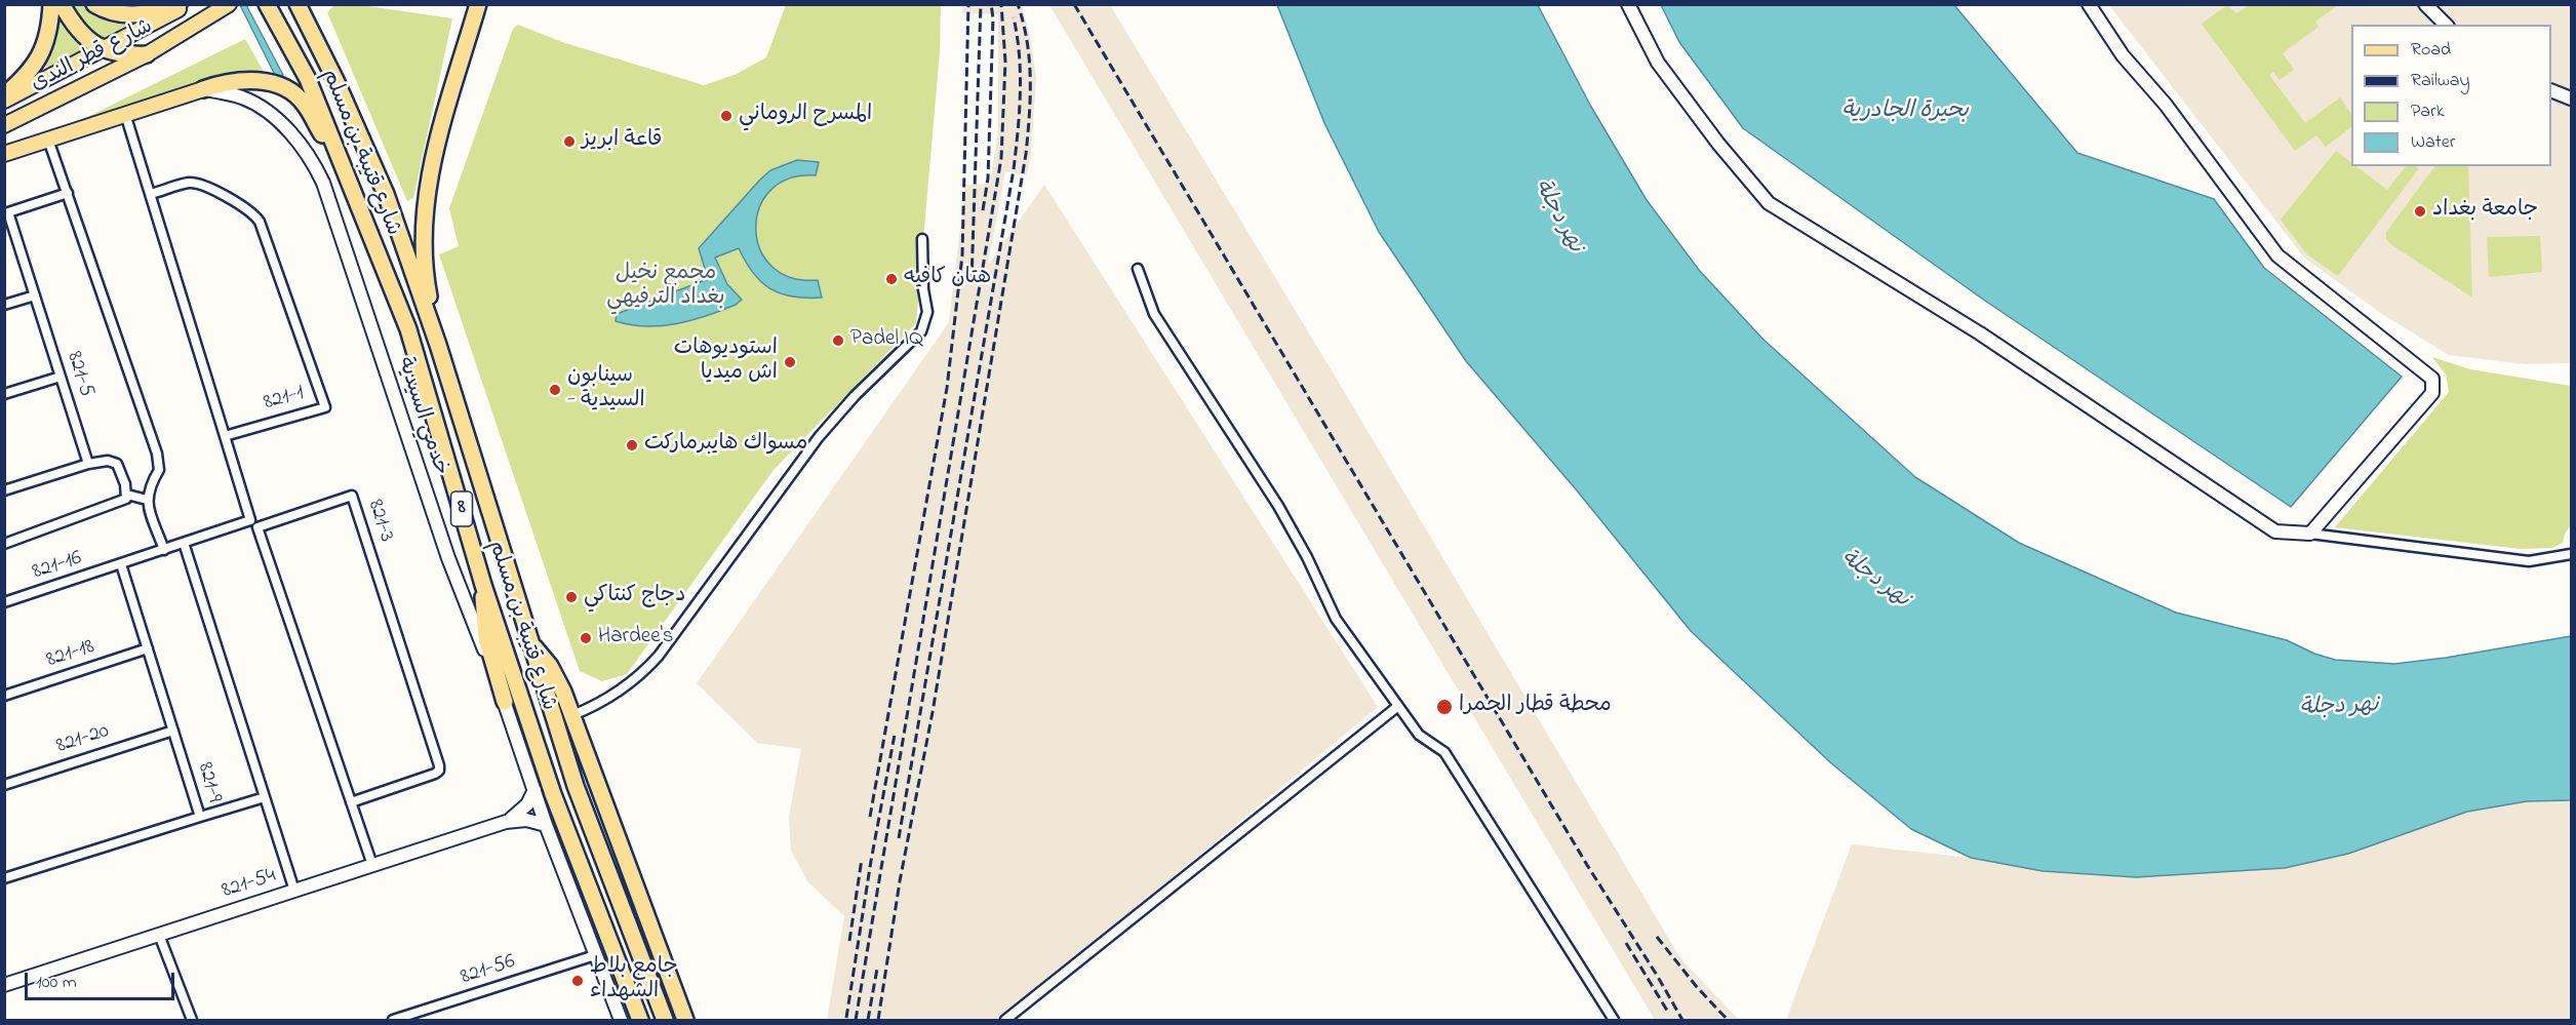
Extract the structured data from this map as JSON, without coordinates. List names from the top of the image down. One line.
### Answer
{"streets":{"highway":["شارع قتيبة بن مسلم","8"],"main road":["شارع قطر الندى"],"street":["821-5","821-1","خدمي السيدية","821-3","821-16","821-18","821-20","821-9","821-54","821-56"]},"crossings":[["821-1","821-16"],["خدمي السيدية","821-54"],["خدمي السيدية","821-56"],["821-3","821-54"],["821-16","821-9"],["821-18","821-9"],["821-20","821-9"]],"water":["بحيرة الجادرية","نهر دجلة"],"parks":["مجمع نخيل بغداد الترفيهي"],"places":["المسرح الروماني","قاعة ابريز","جامعة بغداد","هتان كافيه","Padel IQ","استوديوهات اش ميديا","سينابون - السيدية","مسواك هايبرماركت","دجاج كنتاكي","Hardee's","محطة قطار الحمرا","جامع بلاط الشهداء"],"legend":["Road","Railway","Park","Water"],"scale_bar":"100 m"}
